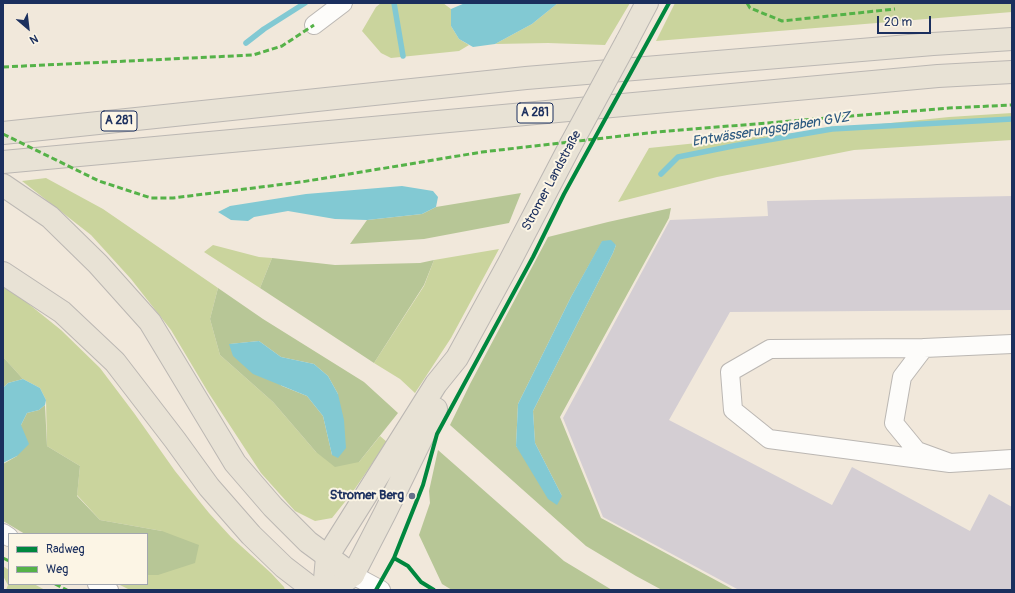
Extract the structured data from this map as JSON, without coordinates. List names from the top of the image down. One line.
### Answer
{"streets":{"main road":["A 281","Stromer Landstraße"]},"water":["Entwässerungsgraben GVZ"],"places":["Stromer Berg"],"legend":["Radweg","Weg"],"scale_bar":"20 m","north":"bottom right"}
